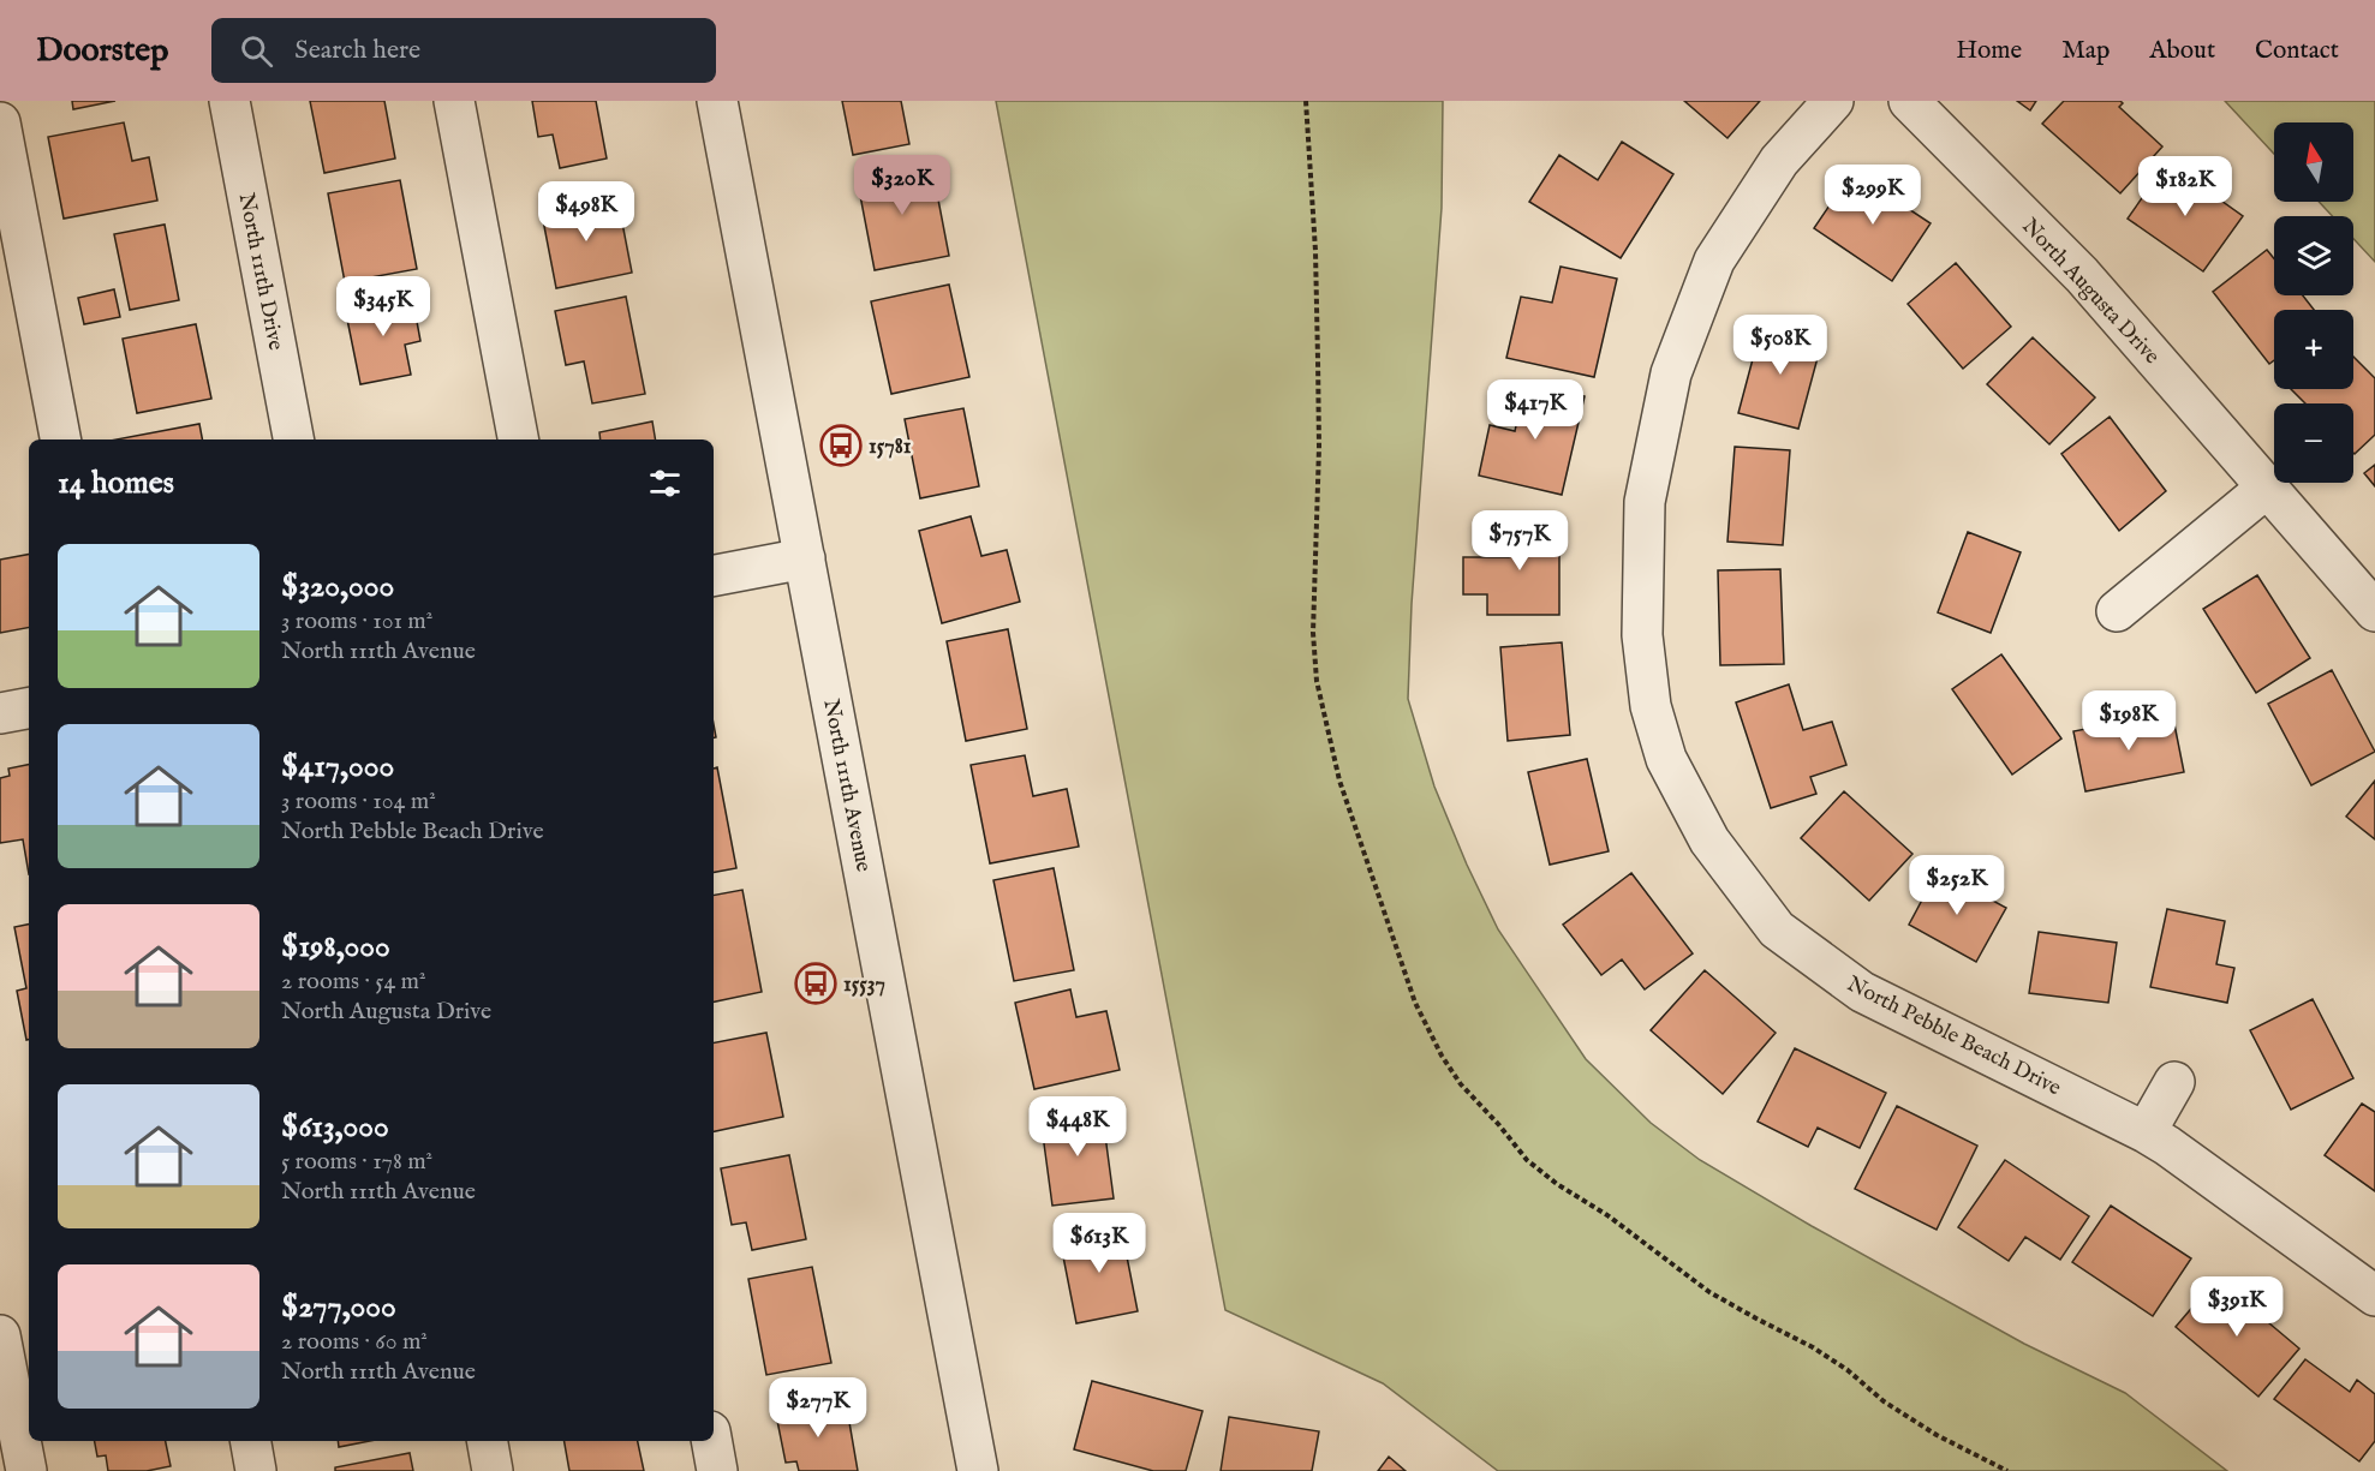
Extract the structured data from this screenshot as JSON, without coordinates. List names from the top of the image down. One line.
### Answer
{"streets":{"street":["North 111th Drive","North Augusta Drive","North 111th Avenue","North Pebble Beach Drive"]},"places":{"bus stop":["15781","15537"]},"north":"top","page":{"header":"Doorstep","search":"Search here","nav":["Home","Map","About","Contact"],"map_buttons":["+","−"],"price":["$320K","$182K","$299K","$498K","$345K","$508K","$417K","$757K","$198K","$252K","$448K","$613K","$391K","$277K"],"heading":"14 homes","list":[{"name":"$320,000","note":"3 rooms · 101 m² · North 111th Avenue"},{"name":"$417,000","note":"3 rooms · 104 m² · North Pebble Beach Drive"},{"name":"$198,000","note":"2 rooms · 54 m² · North Augusta Drive"},{"name":"$613,000","note":"5 rooms · 178 m² · North 111th Avenue"},{"name":"$277,000","note":"2 rooms · 60 m² · North 111th Avenue"}]}}
